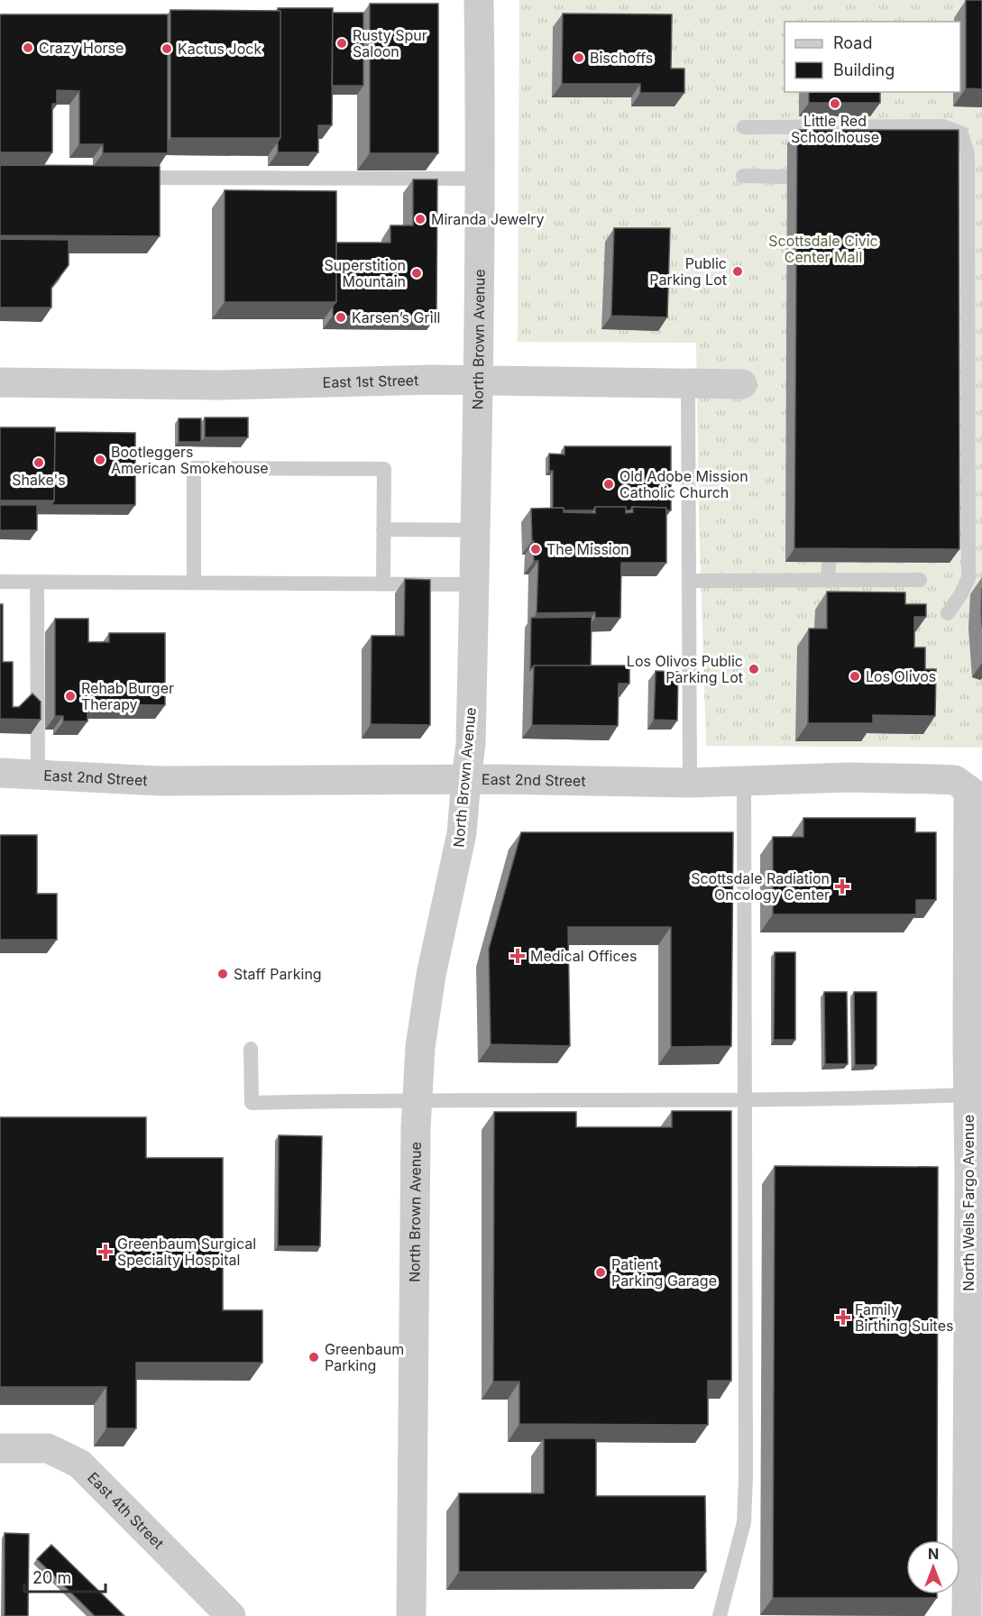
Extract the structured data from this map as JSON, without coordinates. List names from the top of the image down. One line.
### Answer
{"streets":{"street":["North Brown Avenue","East 1st Street","East 2nd Street","North Wells Fargo Avenue","East 4th Street"]},"crossings":[["North Brown Avenue","East 1st Street"],["North Brown Avenue","East 2nd Street"],["East 2nd Street","North Wells Fargo Avenue"]],"parks":["Scottsdale Civic Center Mall"],"places":{"other":["Rusty Spur Saloon","Crazy Horse","Kactus Jock","Bischoffs","Little Red Schoolhouse","Miranda Jewelry","Public Parking Lot","Superstition Mountain","Karsen’s Grill","Bootleggers American Smokehouse","Shake's","Old Adobe Mission Catholic Church","The Mission","Los Olivos Public Parking Lot","Los Olivos","Rehab Burger Therapy","Staff Parking","Patient Parking Garage","Greenbaum Parking"],"health":["Scottsdale Radiation Oncology Center","Medical Offices","Greenbaum Surgical Specialty Hospital","Family Birthing Suites"]},"legend":["Road","Building"],"scale_bar":"20 m","north":"top"}
